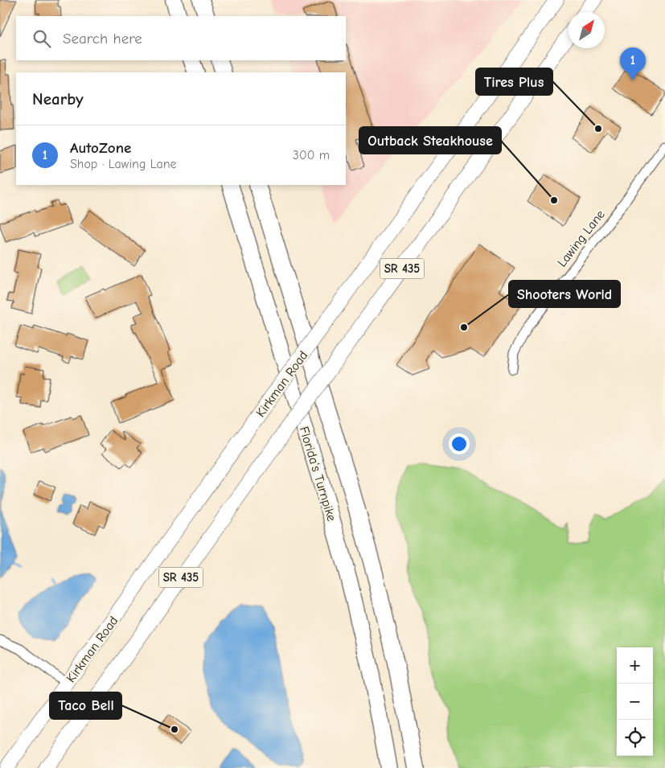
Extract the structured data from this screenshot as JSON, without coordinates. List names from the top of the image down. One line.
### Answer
{"streets":{"highway":["Florida's Turnpike"],"main road":["SR 435","Kirkman Road"],"street":["Lawing Lane"]},"places":["Tires Plus","Outback Steakhouse","Shooters World","Taco Bell"],"north":"top right","page":{"search":"Search here","pins":"1","heading":"Nearby","list":[{"mark":"1","name":"AutoZone","note":"Shop · Lawing Lane","value":"300 m"}],"map_buttons":["+","−"]}}
